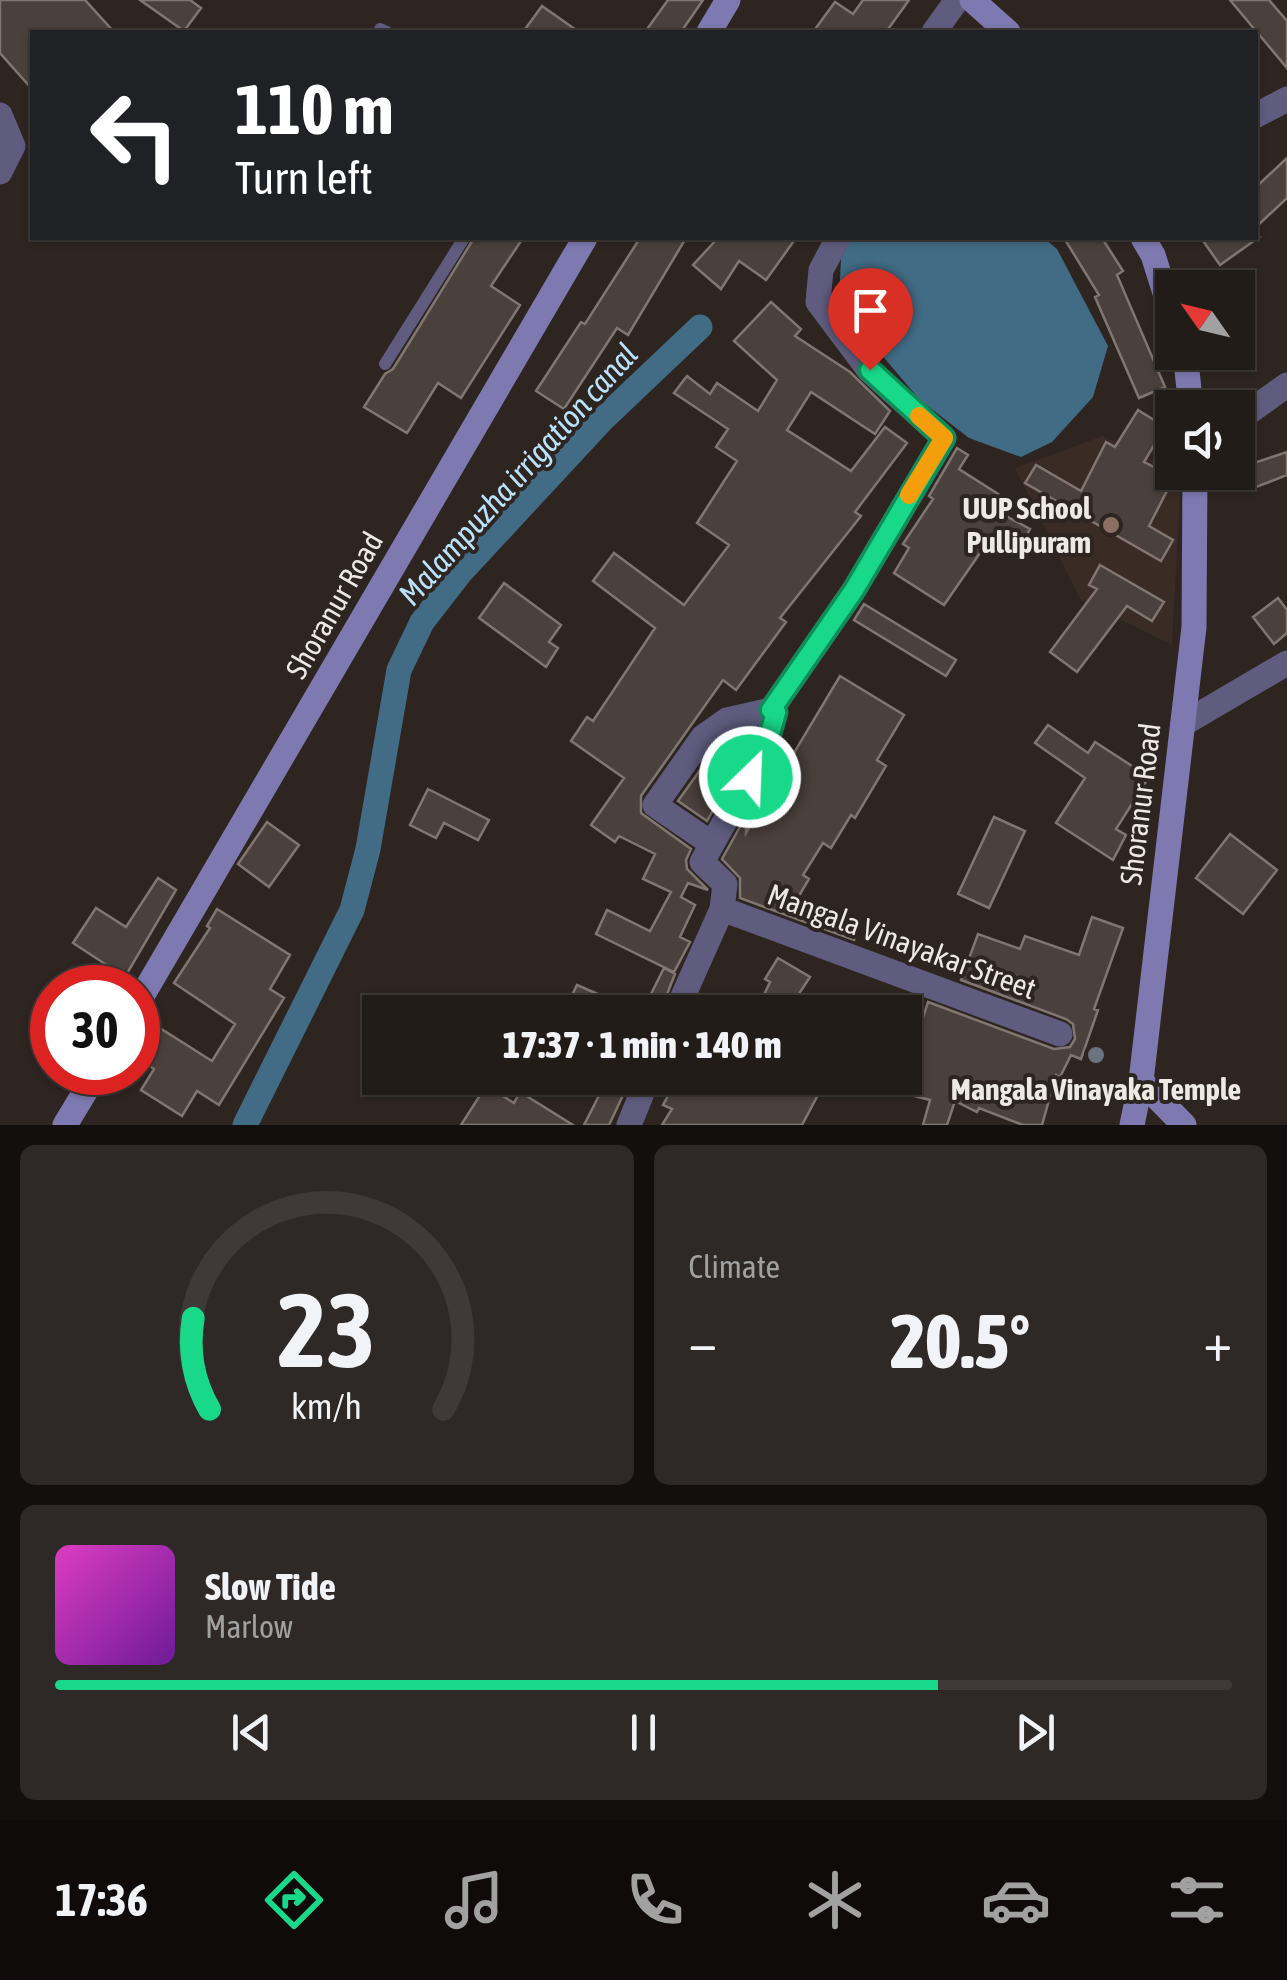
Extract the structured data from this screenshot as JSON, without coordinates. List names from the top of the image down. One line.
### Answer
{"streets":{"main road":["Shoranur Road"],"street":["Mangala Vinayakar Street"]},"water":["Malampuzha irrigation canal"],"places":["UUP School Pullipuram","Mangala Vinayaka Temple"],"north":"top left","page":{"turn":["110 m","Turn left"],"limit":"30","trip":"17:37 · 1 min · 140 m","tile":"Climate","heat":["−","20.5°","+"],"song":["Slow Tide","Marlow"],"tabs":"17:36","gauge":["23","km/h"]}}
